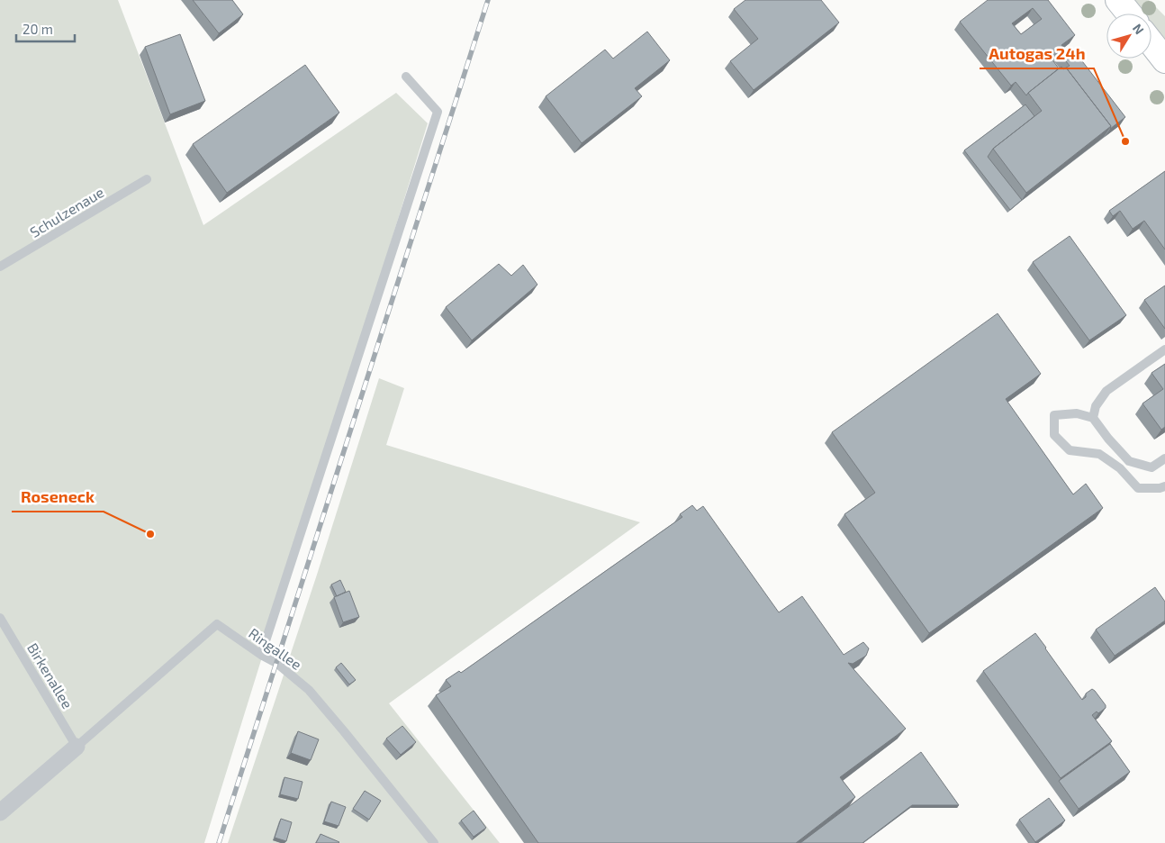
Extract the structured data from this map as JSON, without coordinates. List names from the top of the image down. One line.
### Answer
{"streets":{"lane":["Schulzenaue","Ringallee","Birkenallee"]},"crossings":[["Ringallee","Birkenallee"]],"places":["Autogas 24h","Roseneck"],"scale_bar":"20 m","north":"top right"}
